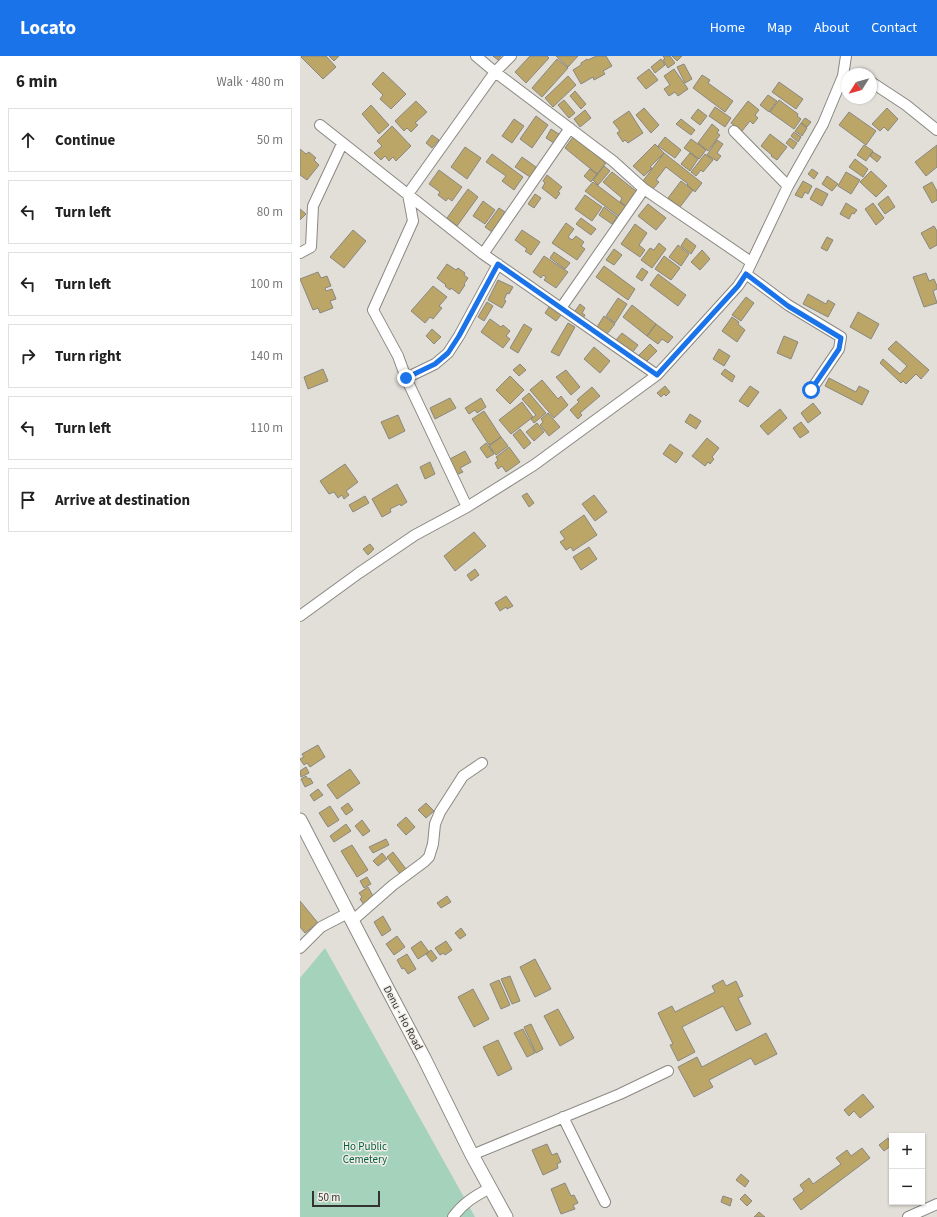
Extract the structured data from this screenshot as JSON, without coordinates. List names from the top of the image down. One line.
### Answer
{"streets":{"main road":["Denu - Ho Road"]},"parks":["Ho Public Cemetery"],"scale_bar":"50 m","north":"bottom left","page":{"header":"Locato","nav":["Home","Map","About","Contact"],"heading":["6 min","Walk · 480 m"],"list":[["Continue","50 m"],["Turn left","80 m"],["Turn left","100 m"],["Turn right","140 m"],["Turn left","110 m"],"Arrive at destination"],"map_buttons":["+","−"],"scale":"50 m"}}
